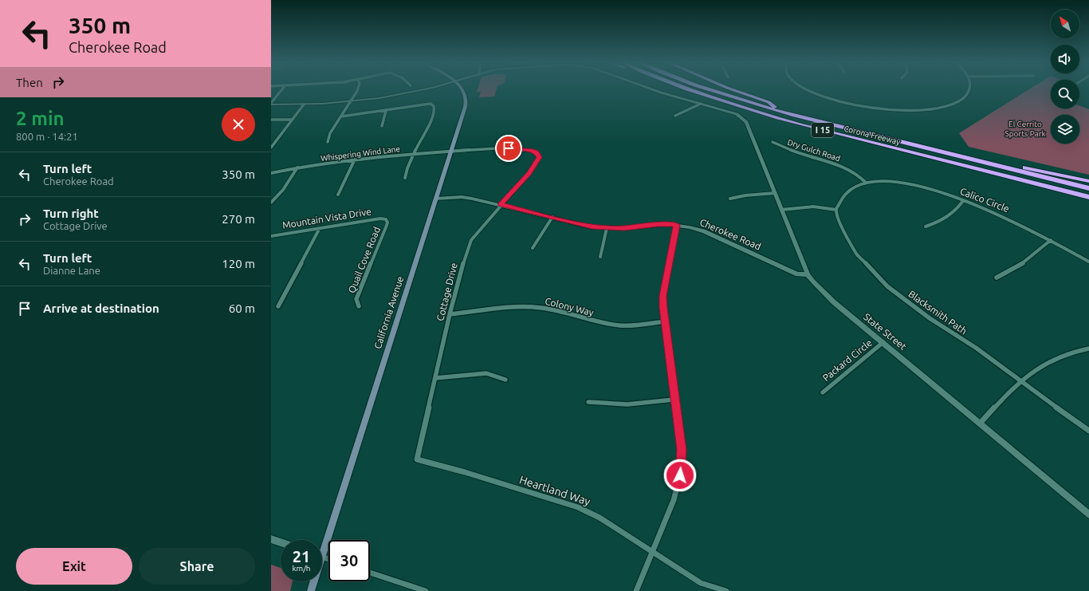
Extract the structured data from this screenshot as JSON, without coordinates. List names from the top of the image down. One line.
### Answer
{"streets":{"highway":["I 15","Corona Freeway"],"main road":["California Avenue"],"street":["Dry Gulch Road","Whispering Wind Lane","Calico Circle","Mountain Vista Drive","Cherokee Road","Quail Cove Road","Cottage Drive","Colony Way","Blacksmith Path","State Street","Packard Circle","Heartland Way"]},"crossings":[["Dry Gulch Road","Calico Circle"],["Whispering Wind Lane","Cottage Drive"],["Whispering Wind Lane","California Avenue"],["Mountain Vista Drive","Quail Cove Road"],["Cherokee Road","Cottage Drive"],["Cherokee Road","California Avenue"],["Cherokee Road","State Street"],["Cottage Drive","Colony Way"],["Cottage Drive","Heartland Way"],["State Street","Packard Circle"]],"parks":["El Cerrito Sports Park"],"north":"top left","page":{"turn":["350 m","Cherokee Road"],"then":"Then","heading":["2 min","800 m · 14:21"],"list":[{"name":"Turn left","note":"Cherokee Road","value":"350 m"},{"name":"Turn right","note":"Cottage Drive","value":"270 m"},{"name":"Turn left","note":"Dianne Lane","value":"120 m"},{"name":"Arrive at destination","value":"60 m"}],"speed":"21 km/h","limit":"30","buttons":["Exit","Share"]}}
